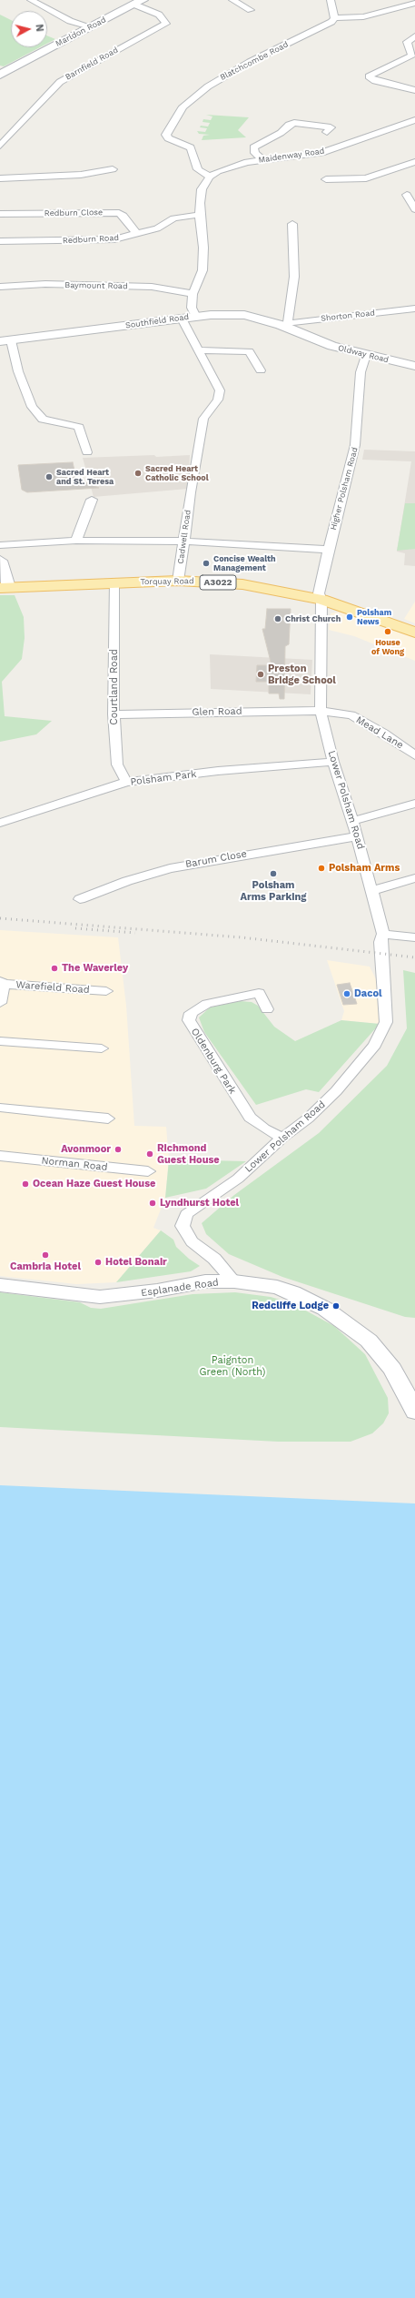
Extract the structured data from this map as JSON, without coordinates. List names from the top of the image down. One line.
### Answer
{"streets":{"main road":["Marldon Road","Torquay Road","A3022","Esplanade Road"],"street":["Blatchcombe Road","Barnfield Road","Maidenway Road","Redburn Close","Redburn Road","Baymount Road","Shorton Road","Southfield Road","Oldway Road","Higher Polsham Road","Cadwell Road","Courtland Road","Glen Road","Mead Lane","Polsham Park","Lower Polsham Road","Barum Close","Warefield Road","Oldenburg Park","Norman Road"]},"crossings":[["Marldon Road","Barnfield Road"],["Blatchcombe Road","Maidenway Road"],["Redburn Close","Redburn Road"],["Shorton Road","Southfield Road"],["Southfield Road","Oldway Road"],["Southfield Road","Cadwell Road"],["Oldway Road","Higher Polsham Road"],["Higher Polsham Road","Torquay Road"],["Higher Polsham Road","Lower Polsham Road"],["Cadwell Road","Torquay Road"],["Torquay Road","Courtland Road"],["Torquay Road","Lower Polsham Road"],["Courtland Road","Glen Road"],["Courtland Road","Polsham Park"],["Glen Road","Mead Lane"],["Glen Road","Lower Polsham Road"],["Mead Lane","Lower Polsham Road"],["Polsham Park","Lower Polsham Road"],["Lower Polsham Road","Barum Close"],["Lower Polsham Road","Oldenburg Park"],["Lower Polsham Road","Esplanade Road"]],"parks":["Paignton Green (North)"],"places":["Sacred Heart Catholic School","Sacred Heart and St. Teresa","Concise Wealth Management","Polsham News","Christ Church","House of Wong","Preston Bridge School","Polsham Arms","Polsham Arms Parking","The Waverley","Dacol","Avonmoor","Richmond Guest House","Ocean Haze Guest House","Lyndhurst Hotel","Cambria Hotel","Hotel Bonair","Redcliffe Lodge"],"north":"right"}
